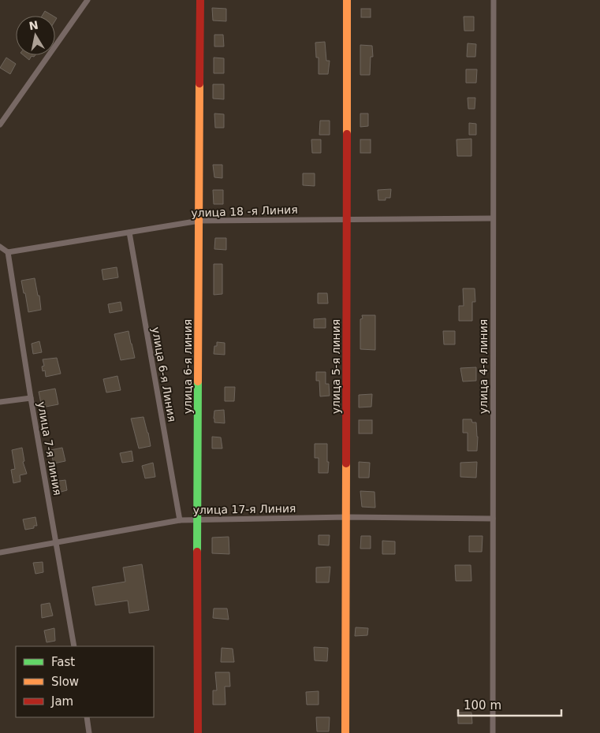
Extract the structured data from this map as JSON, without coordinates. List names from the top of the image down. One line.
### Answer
{"streets":{"street":["улица 18 -я Линия","улица 6-я линия","улица 5-я линия","улица 4-я линия","улица 6-я Линия","улица 7-я линия","улица 17-я Линия"]},"crossings":[["улица 18 -я Линия","улица 6-я линия"],["улица 18 -я Линия","улица 5-я линия"],["улица 18 -я Линия","улица 4-я линия"],["улица 18 -я Линия","улица 6-я Линия"],["улица 18 -я Линия","улица 7-я линия"],["улица 6-я линия","улица 17-я Линия"],["улица 5-я линия","улица 17-я Линия"],["улица 4-я линия","улица 17-я Линия"],["улица 6-я Линия","улица 17-я Линия"],["улица 7-я линия","улица 17-я Линия"]],"legend":["Fast","Slow","Jam"],"scale_bar":"100 m","north":"top"}
